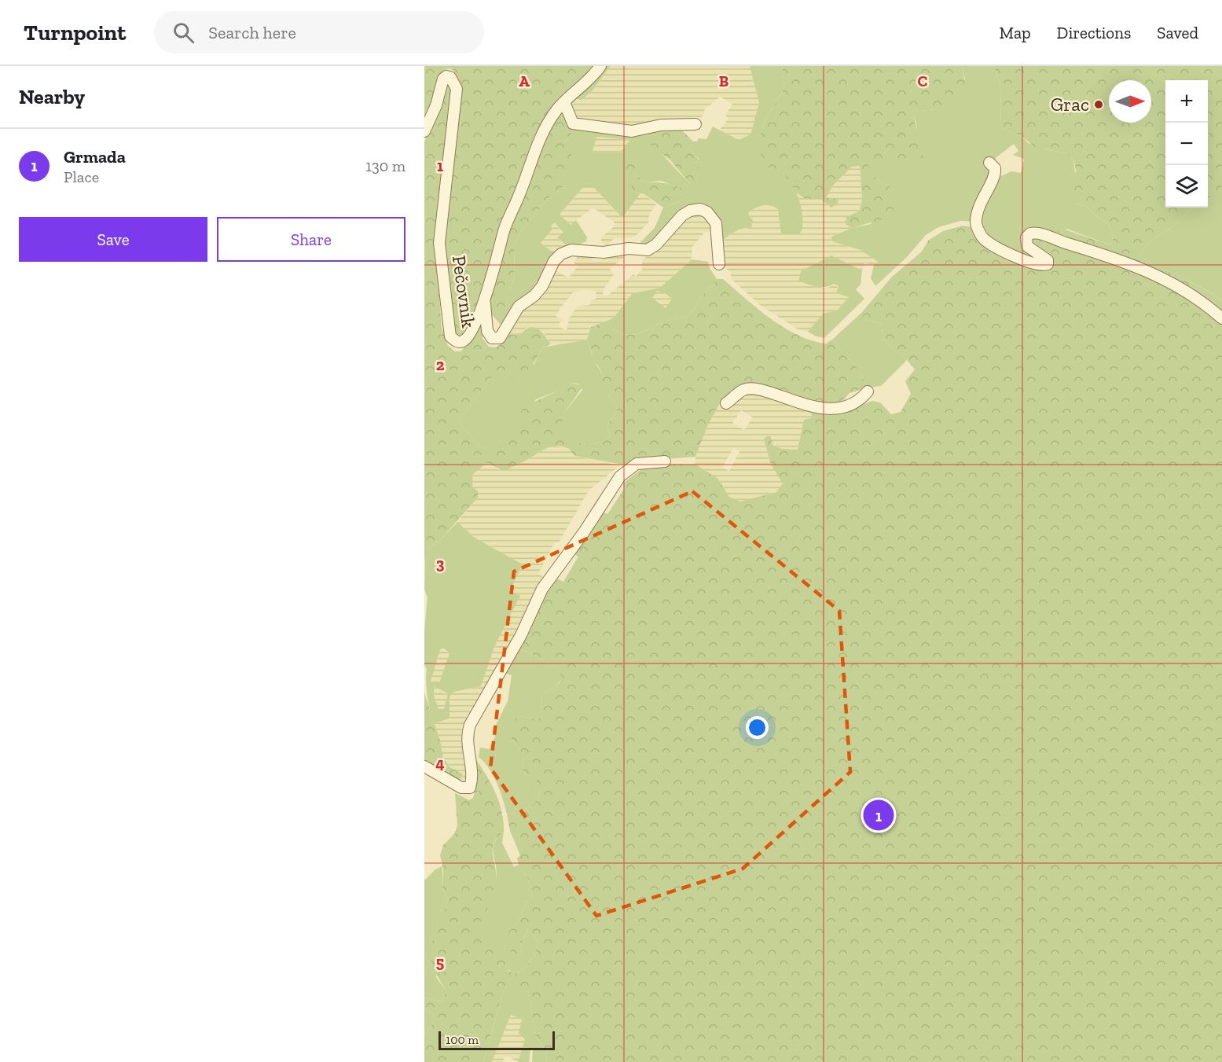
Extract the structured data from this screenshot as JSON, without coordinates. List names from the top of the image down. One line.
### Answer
{"streets":{"street":["Pečovnik"]},"places":["Grac"],"scale_bar":"100 m","north":"right","page":{"header":"Turnpoint","search":"Search here","nav":["Map","Directions","Saved"],"heading":"Nearby","map_buttons":["+","−"],"list":[{"mark":"1","name":"Grmada","note":"Place","value":"130 m"}],"buttons":["Save","Share"],"pins":"1","scale":"100 m"},"grid":{"columns":["A","B","C"],"rows":["1","2","3","4","5"]}}
